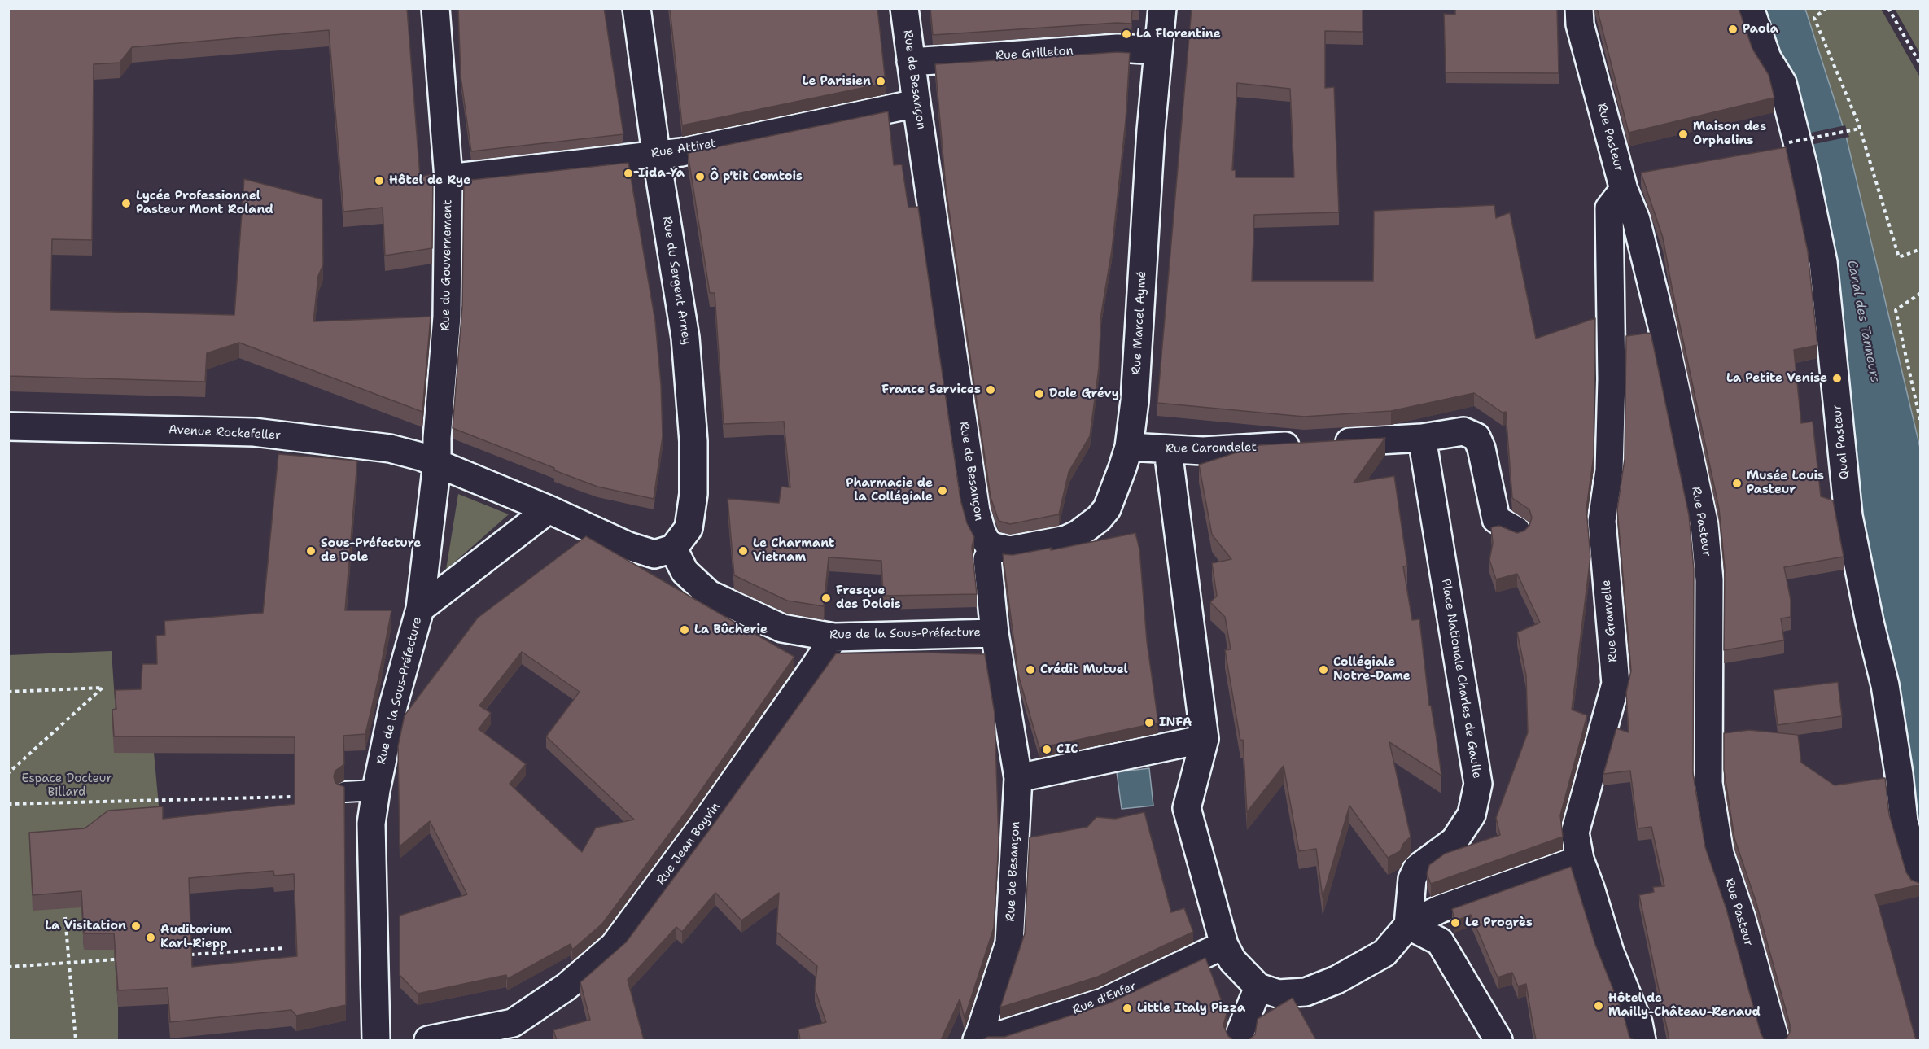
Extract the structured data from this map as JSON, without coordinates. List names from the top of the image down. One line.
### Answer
{"streets":{"street":["Rue Grilleton","Rue de Besançon","Rue Pasteur","Rue Attiret","Rue du Gouvernement","Rue du Sergent Arney","Rue Marcel Aymé","Avenue Rockefeller","Quai Pasteur","Rue Carondelet","Rue Granvelle","Rue de la Sous-Préfecture","Place Nationale Charles de Gaulle","Rue Jean Boyvin","Rue d'Enfer"]},"crossings":[["Rue Grilleton","Rue de Besançon"],["Rue Grilleton","Rue Marcel Aymé"],["Rue de Besançon","Rue Attiret"],["Rue de Besançon","Rue Marcel Aymé"],["Rue de Besançon","Rue de la Sous-Préfecture"],["Rue de Besançon","Rue d'Enfer"],["Rue Pasteur","Rue Granvelle"],["Rue Attiret","Rue du Gouvernement"],["Rue Attiret","Rue du Sergent Arney"],["Rue du Gouvernement","Avenue Rockefeller"],["Rue du Gouvernement","Rue de la Sous-Préfecture"],["Rue du Sergent Arney","Rue de la Sous-Préfecture"],["Rue Marcel Aymé","Rue Carondelet"],["Avenue Rockefeller","Rue de la Sous-Préfecture"],["Rue Carondelet","Place Nationale Charles de Gaulle"],["Rue de la Sous-Préfecture","Rue Jean Boyvin"]],"water":["Canal des Tanneurs"],"parks":["Espace Docteur Billard"],"places":["Paola","La Florentine","Le Parisien","Maison des Orphelins","Iida-Ya","Ô p'tit Comtois","Hôtel de Rye","Lycée Professionnel Pasteur Mont Roland","La Petite Venise","France Services","Dole Grévy","Musée Louis Pasteur","Pharmacie de la Collégiale","Sous-Préfecture de Dole","Le Charmant Vietnam","Fresque des Dolois","La Bûcherie","Crédit Mutuel","Collégiale Notre-Dame","INFA","CIC","Le Progrès","La Visitation","Auditorium Karl-Riepp","Hôtel de Mailly-Château-Renaud","Little Italy Pizza"]}
